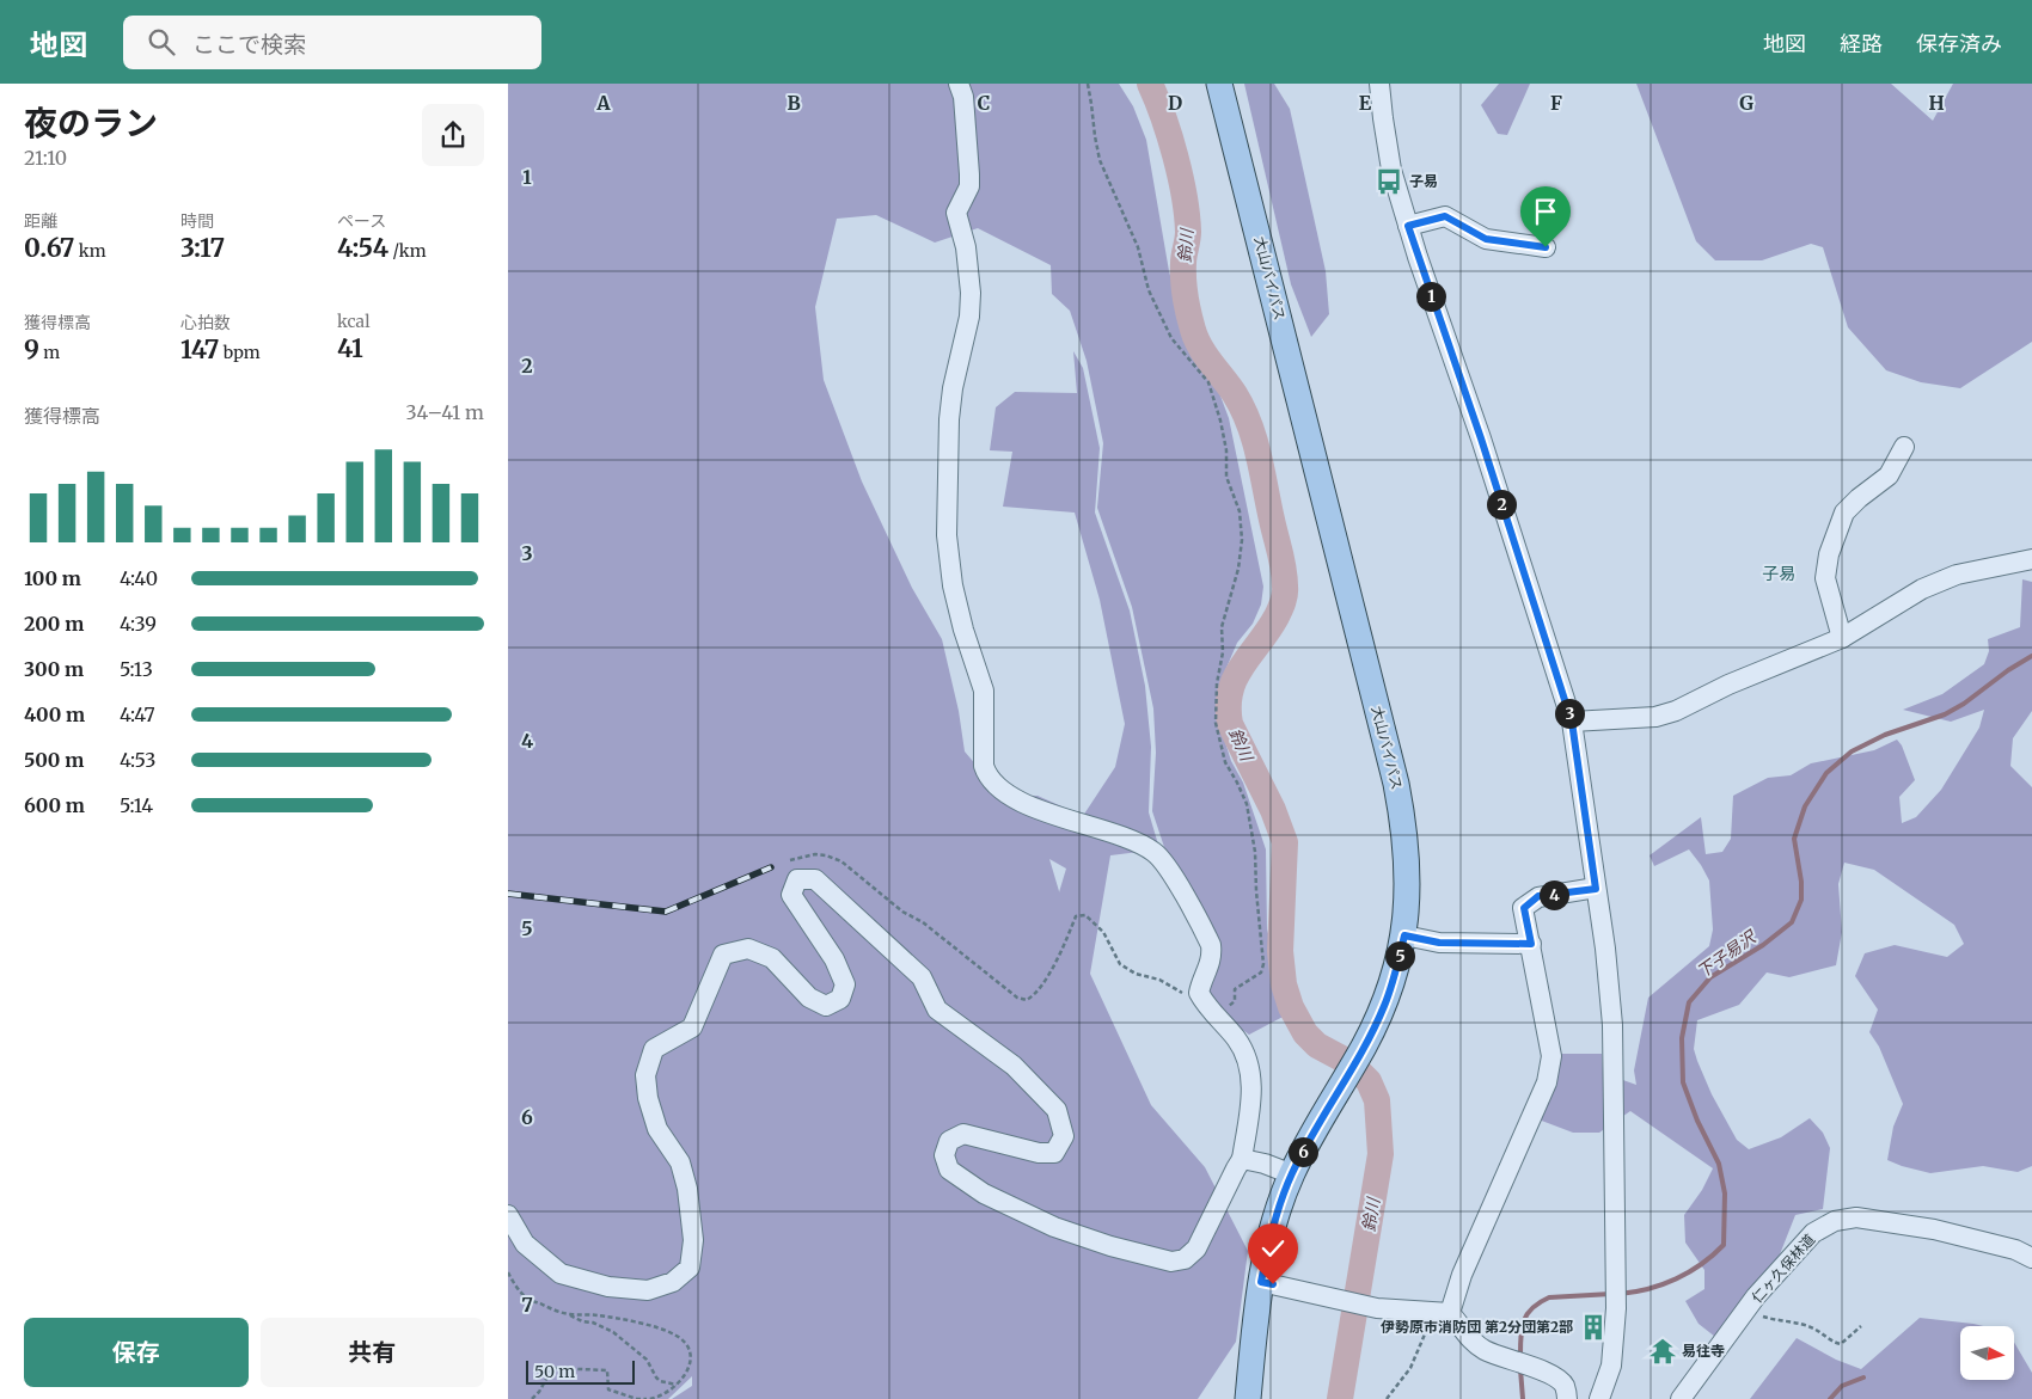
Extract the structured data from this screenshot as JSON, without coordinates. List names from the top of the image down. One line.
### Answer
{"streets":{"main road":["大山バイパス"],"street":["仁ヶ久保林道"]},"districts":["子易"],"water":["鈴川","下子易沢"],"places":{"bus stop":["子易"],"building":["伊勢原市消防団 第2分団第2部"],"temple":["易往寺"]},"scale_bar":"50 m","north":"right","page":{"header":"地図","search":"ここで検索","nav":["地図","経路","保存済み"],"heading":["夜のラン","21:10"],"stats":[["距離","0.67 km"],["時間","3:17"],["ペース","4:54 /km"],["獲得標高","9 m"],["心拍数","147 bpm"],["kcal","41"]],"pins":["1","2","3","4","5","6"],"chart":["獲得標高","34–41 m"],"list":[{"name":"100 m","note":"4:40"},{"name":"200 m","note":"4:39"},{"name":"300 m","note":"5:13"},{"name":"400 m","note":"4:47"},{"name":"500 m","note":"4:53"},{"name":"600 m","note":"5:14"}],"buttons":["保存","共有"],"scale":"50 m"},"grid":{"columns":["A","B","C","D","E","F","G","H"],"rows":["1","2","3","4","5","6","7"]}}
